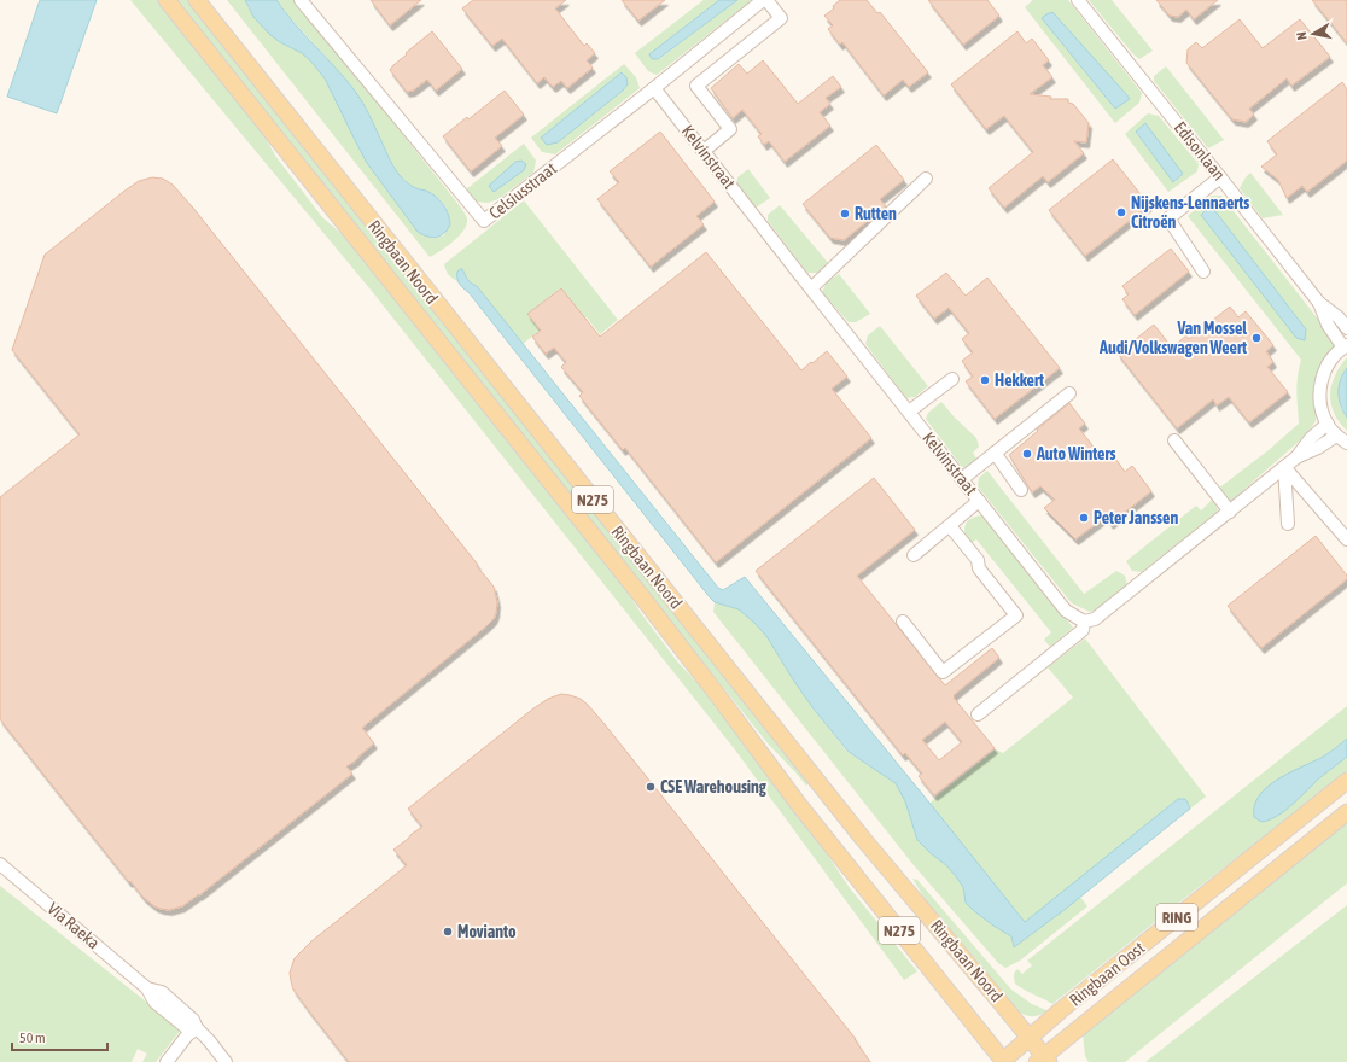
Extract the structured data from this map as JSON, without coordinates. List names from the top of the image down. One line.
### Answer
{"streets":{"main road":["Ringbaan Noord","N275","RING","Ringbaan Oost"],"street":["Edisonlaan","Kelvinstraat","Celsiusstraat","Via Raeka"]},"crossings":[["Kelvinstraat","Celsiusstraat"],["Ringbaan Noord","Ringbaan Oost"]],"places":["Nijskens-Lennaerts Citroën","Rutten","Van Mossel Audi/Volkswagen Weert","Hekkert","Auto Winters","Peter Janssen","CSE Warehousing","Movianto"],"scale_bar":"50 m","north":"left"}
